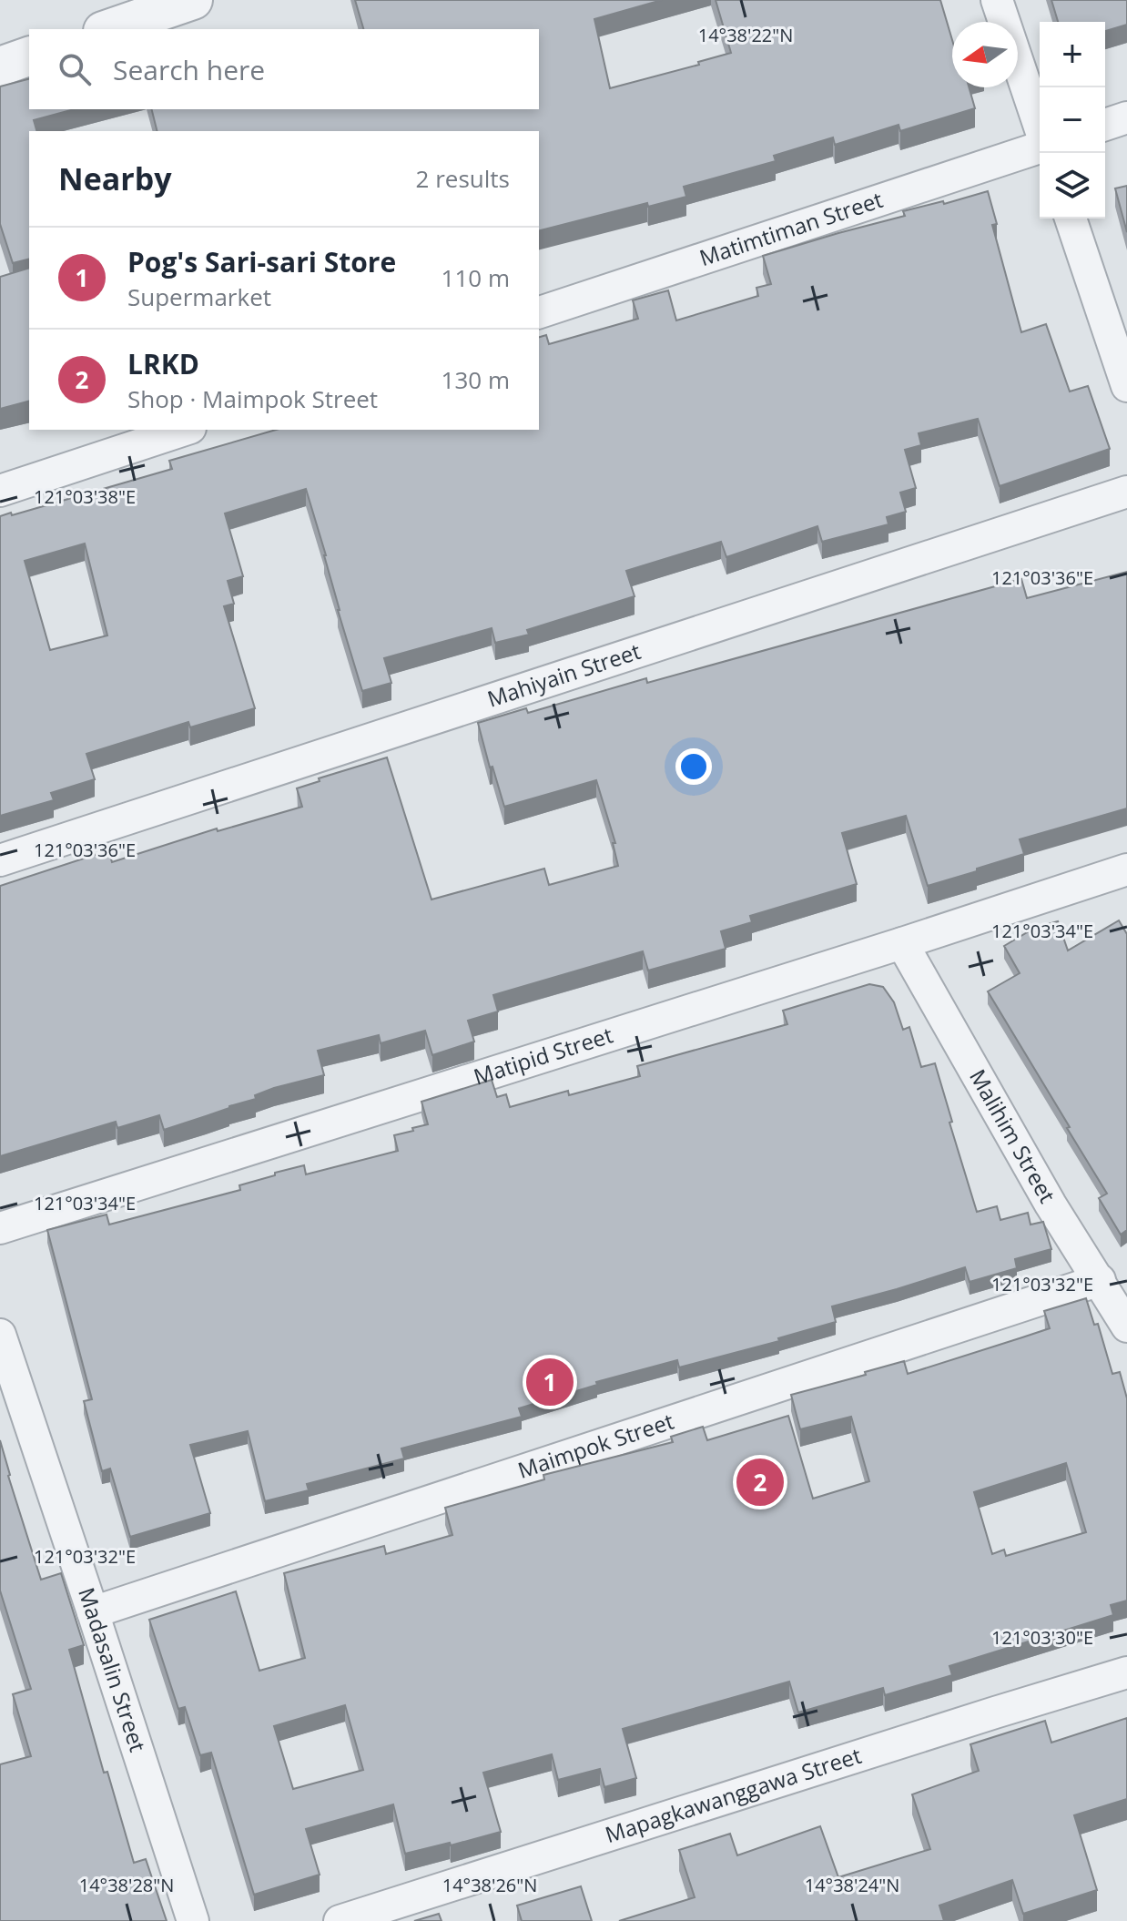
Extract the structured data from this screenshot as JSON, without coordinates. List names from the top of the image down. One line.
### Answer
{"streets":{"street":["Matimtiman Street","Mahiyain Street","Matipid Street","Malihim Street","Maimpok Street","Madasalin Street","Mapagkawanggawa Street"]},"crossings":[["Matipid Street","Malihim Street"],["Malihim Street","Maimpok Street"],["Maimpok Street","Madasalin Street"]],"north":"left","page":{"map_buttons":["+","−"],"search":"Search here","heading":["Nearby","2 results"],"list":[{"mark":"1","name":"Pog's Sari-sari Store","note":"Supermarket","value":"110 m"},{"mark":"2","name":"LRKD","note":"Shop · Maimpok Street","value":"130 m"}],"pins":["1","2"]},"coordinates":["14°38'22\"N","121°03'38\"E","121°03'36\"E","121°03'34\"E","121°03'32\"E","121°03'30\"E","14°38'28\"N","14°38'26\"N","14°38'24\"N"]}
